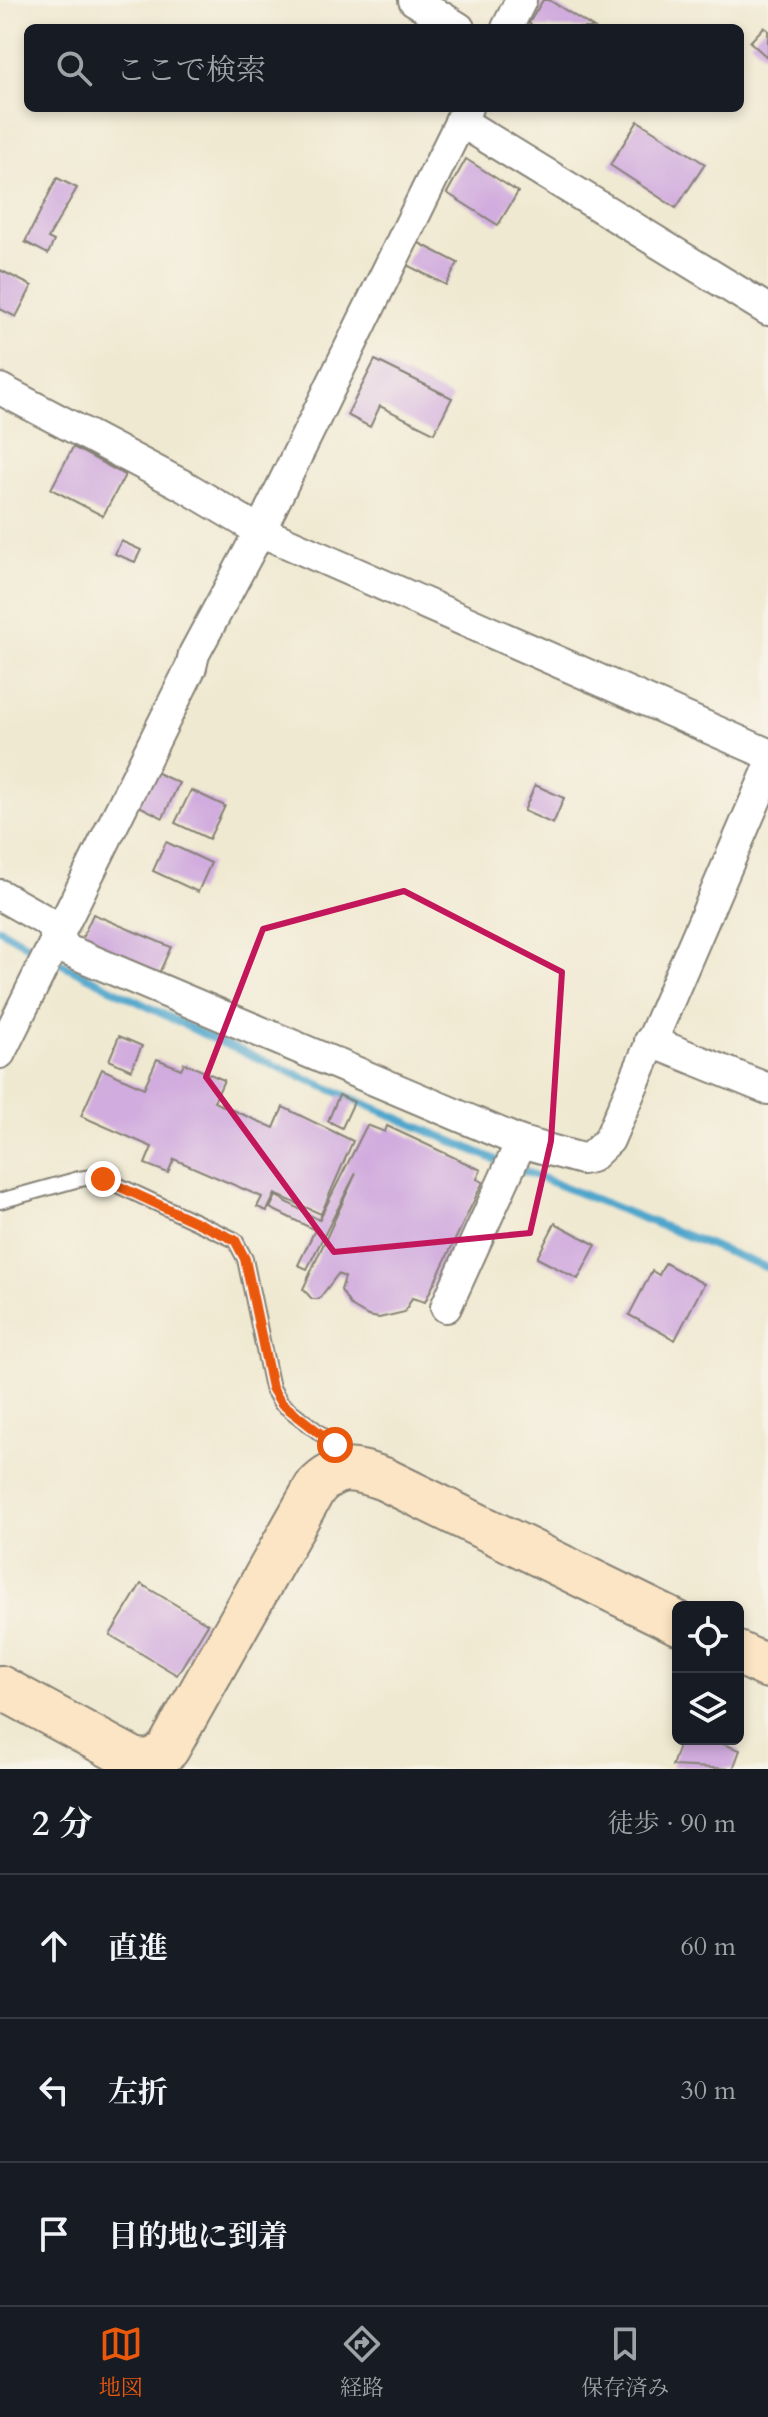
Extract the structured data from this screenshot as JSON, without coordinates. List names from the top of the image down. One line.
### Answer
{"page":{"search":"ここで検索","heading":["2 分","徒歩 · 90 m"],"list":[["直進","60 m"],["左折","30 m"],"目的地に到着"],"nav":["地図","経路","保存済み"]}}
